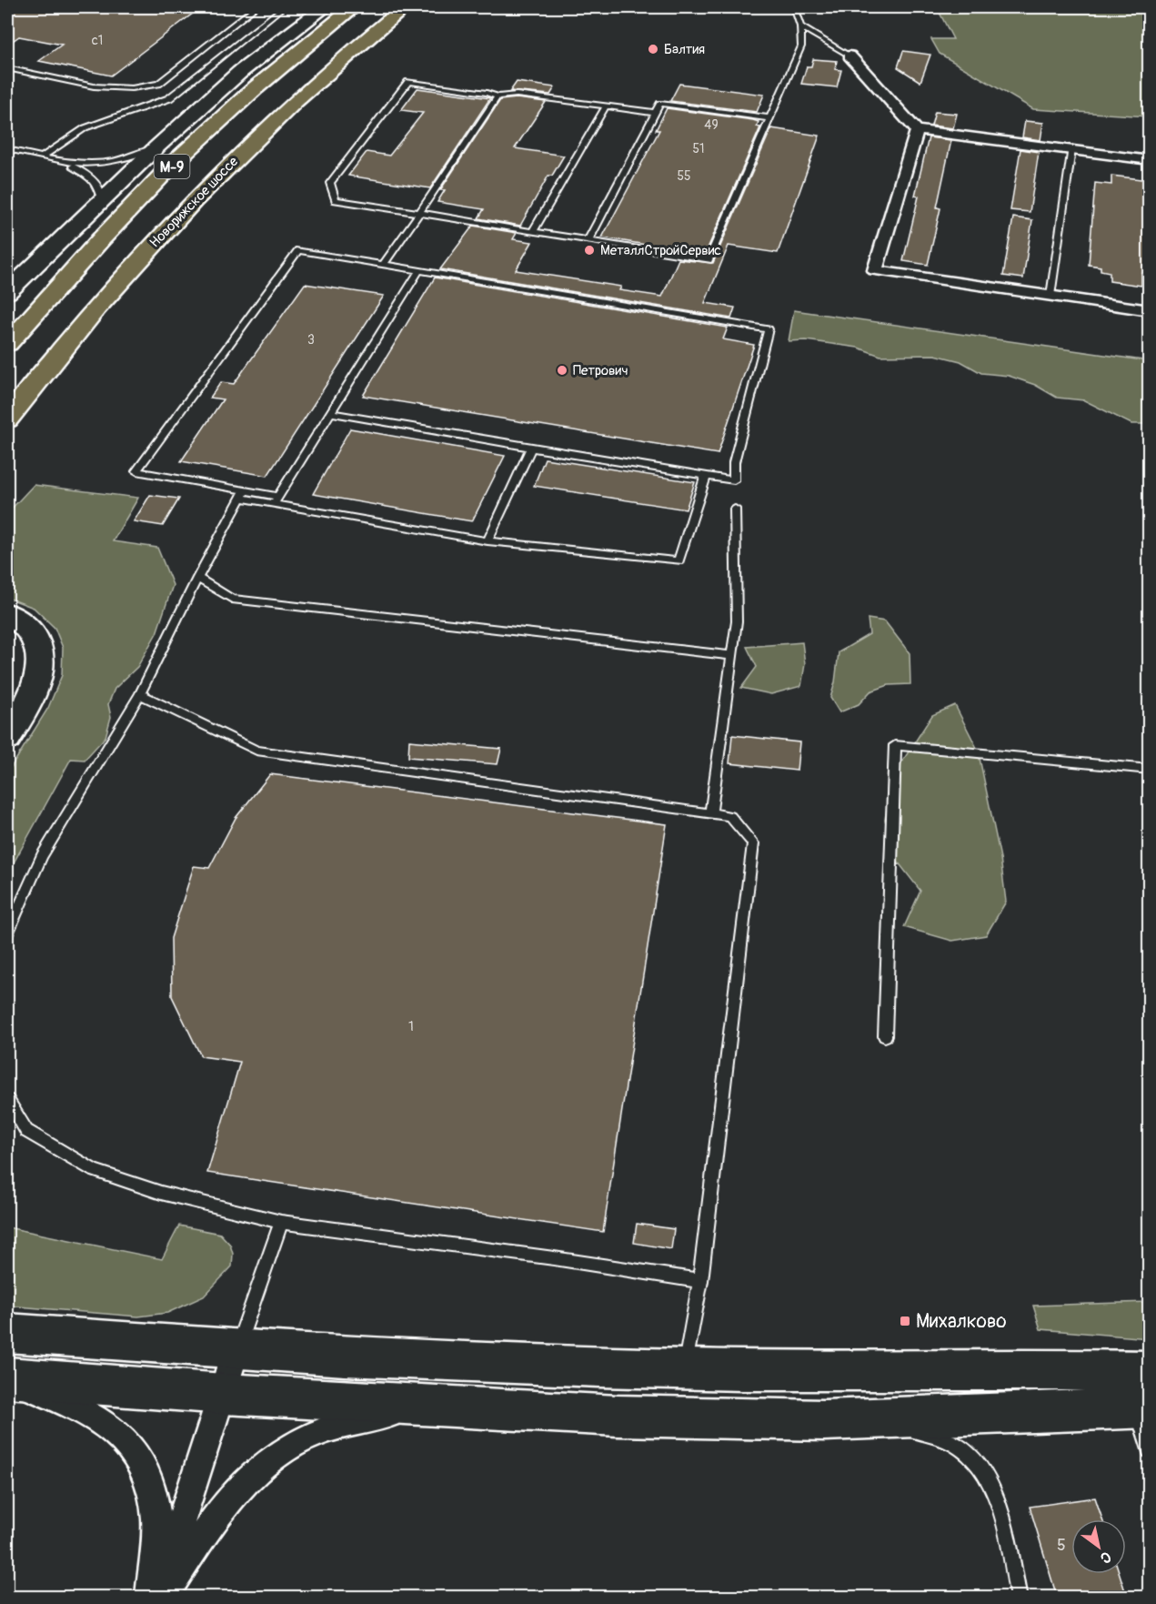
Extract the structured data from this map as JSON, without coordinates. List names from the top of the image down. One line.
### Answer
{"streets":{"highway":["М-9","Новорижское шоссе"]},"places":{"other":["Балтия","МеталлСтройСервис","Петрович"],"transit":["Михалково"]},"house_numbers":["с1","49","51","55","3","1","5"],"north":"bottom right"}
